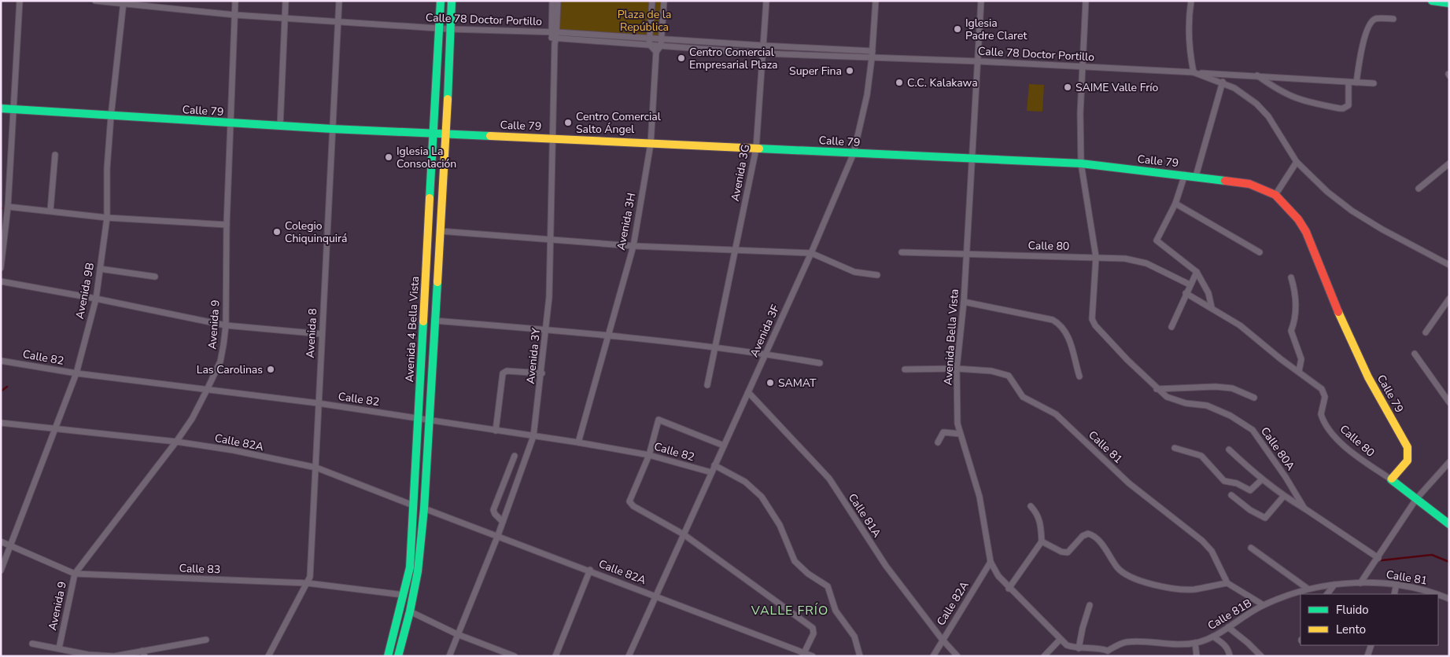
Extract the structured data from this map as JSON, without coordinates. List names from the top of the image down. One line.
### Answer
{"streets":{"street":["Calle 78 Doctor Portillo","Calle 79","Avenida 3G","Avenida 3H","Calle 80","Avenida 9B","Avenida 9","Avenida 4 Bella Vista","Avenida 3F","Avenida 8","Avenida Bella Vista","Avenida 3Y","Calle 82","Calle 82A","Calle 81","Calle 80A","Calle 81A","Calle 83","Calle 81B"]},"crossings":[["Calle 78 Doctor Portillo","Avenida 3G"],["Calle 78 Doctor Portillo","Avenida 9B"],["Calle 78 Doctor Portillo","Avenida 9"],["Calle 78 Doctor Portillo","Avenida 4 Bella Vista"],["Calle 78 Doctor Portillo","Avenida 3F"],["Calle 78 Doctor Portillo","Avenida 8"],["Calle 78 Doctor Portillo","Avenida Bella Vista"],["Calle 78 Doctor Portillo","Avenida 3Y"],["Calle 78 Doctor Portillo","Calle 80A"],["Calle 79","Avenida 3G"],["Calle 79","Avenida 3H"],["Calle 79","Calle 80"],["Calle 79","Avenida 9B"],["Calle 79","Avenida 9"],["Calle 79","Avenida 4 Bella Vista"],["Calle 79","Avenida 3F"],["Calle 79","Avenida 8"],["Calle 79","Avenida Bella Vista"],["Calle 79","Avenida 3Y"],["Calle 79","Calle 80A"],["Avenida 3H","Calle 82"],["Calle 80","Avenida Bella Vista"],["Calle 80","Calle 80A"],["Avenida 9B","Calle 82"],["Avenida 9B","Calle 82A"],["Avenida 9B","Calle 83"],["Avenida 9","Calle 82"],["Avenida 9","Calle 82A"],["Avenida 9","Calle 83"],["Avenida 4 Bella Vista","Calle 82"],["Avenida 4 Bella Vista","Calle 82A"],["Avenida 4 Bella Vista","Calle 83"],["Avenida 3F","Calle 82"],["Avenida 3F","Calle 82A"],["Avenida 3F","Calle 81A"],["Avenida 8","Calle 82"],["Avenida 8","Calle 82A"],["Avenida 8","Calle 83"],["Avenida Bella Vista","Calle 82A"],["Avenida Bella Vista","Calle 81"],["Avenida Bella Vista","Calle 81B"],["Avenida 3Y","Calle 82"],["Avenida 3Y","Calle 82A"],["Calle 82A","Calle 81A"],["Calle 81","Calle 81B"]],"districts":["VALLE FRÍO"],"parks":["Plaza de la República"],"places":["Iglesia Padre Claret","Centro Comercial Empresarial Plaza","Super Fina","C.C. Kalakawa","SAIME Valle Frío","Centro Comercial Salto Ángel","Iglesia La Consolación","Colegio Chiquinquirá","Las Carolinas","SAMAT"],"legend":["Fluido","Lento"]}
